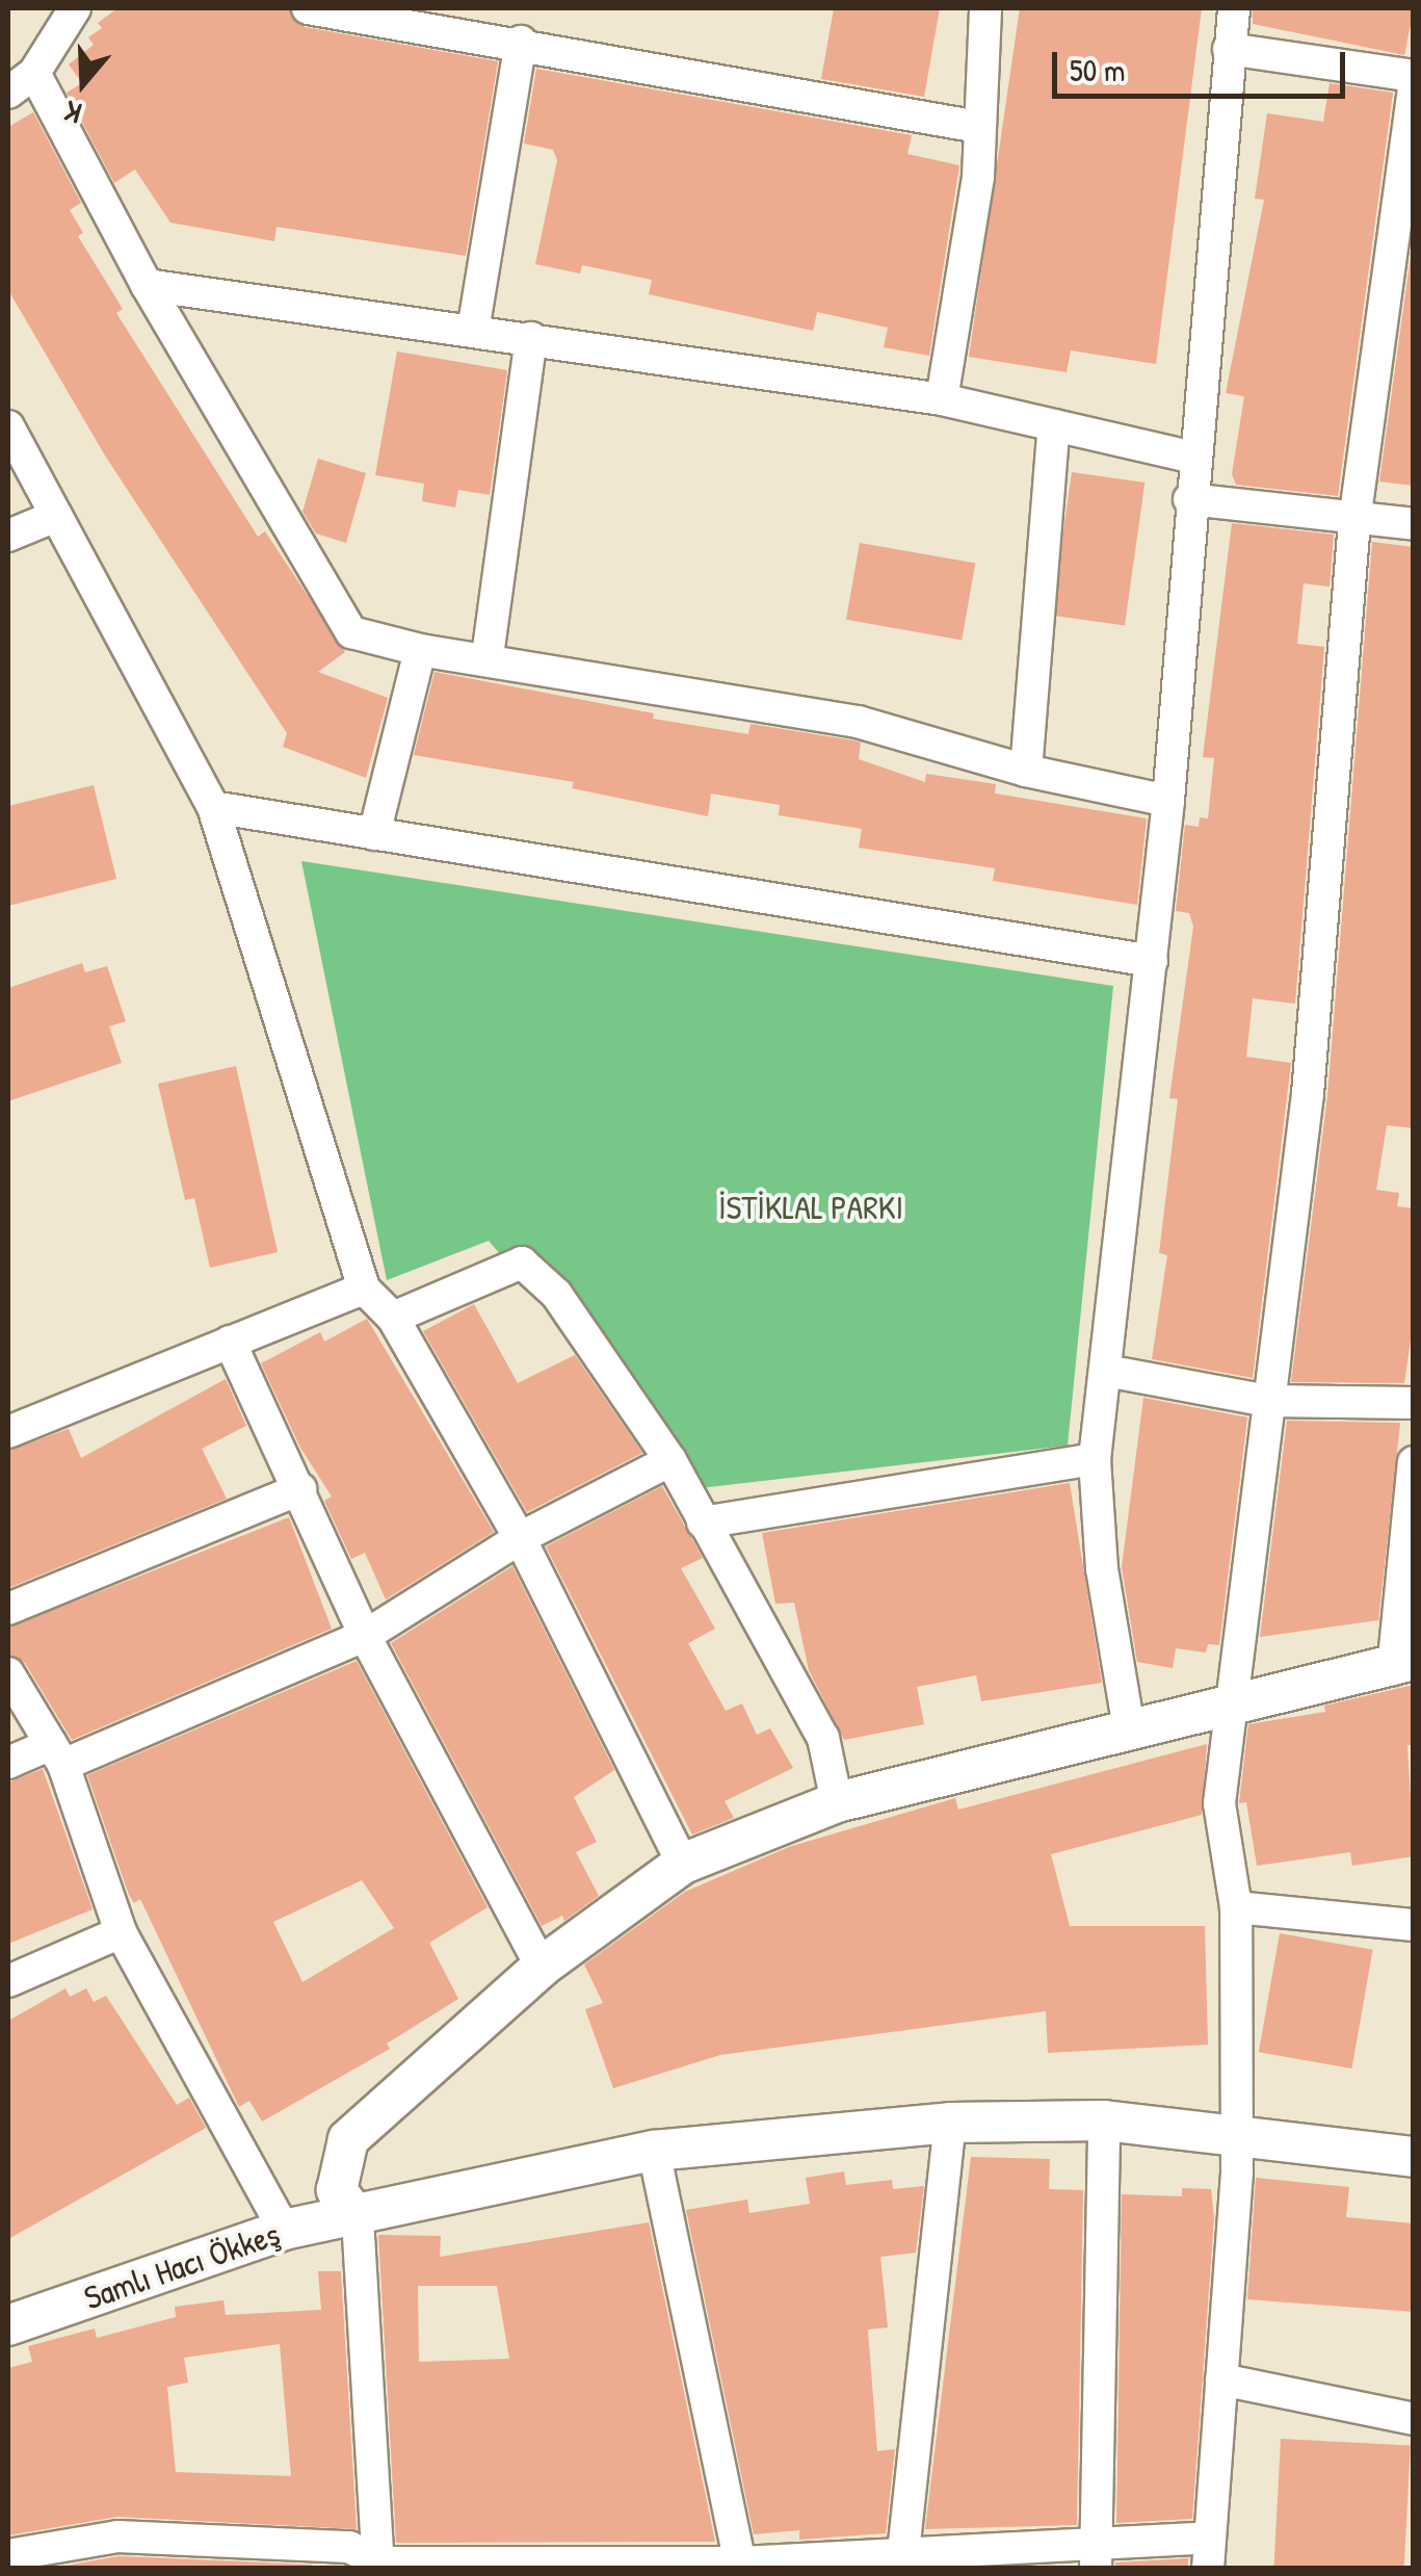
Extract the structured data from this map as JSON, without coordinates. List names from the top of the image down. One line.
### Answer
{"streets":{"street":["Samlı Hacı Ökkeş"]},"parks":["İSTİKLAL PARKI"],"scale_bar":"50 m","north":"bottom"}
